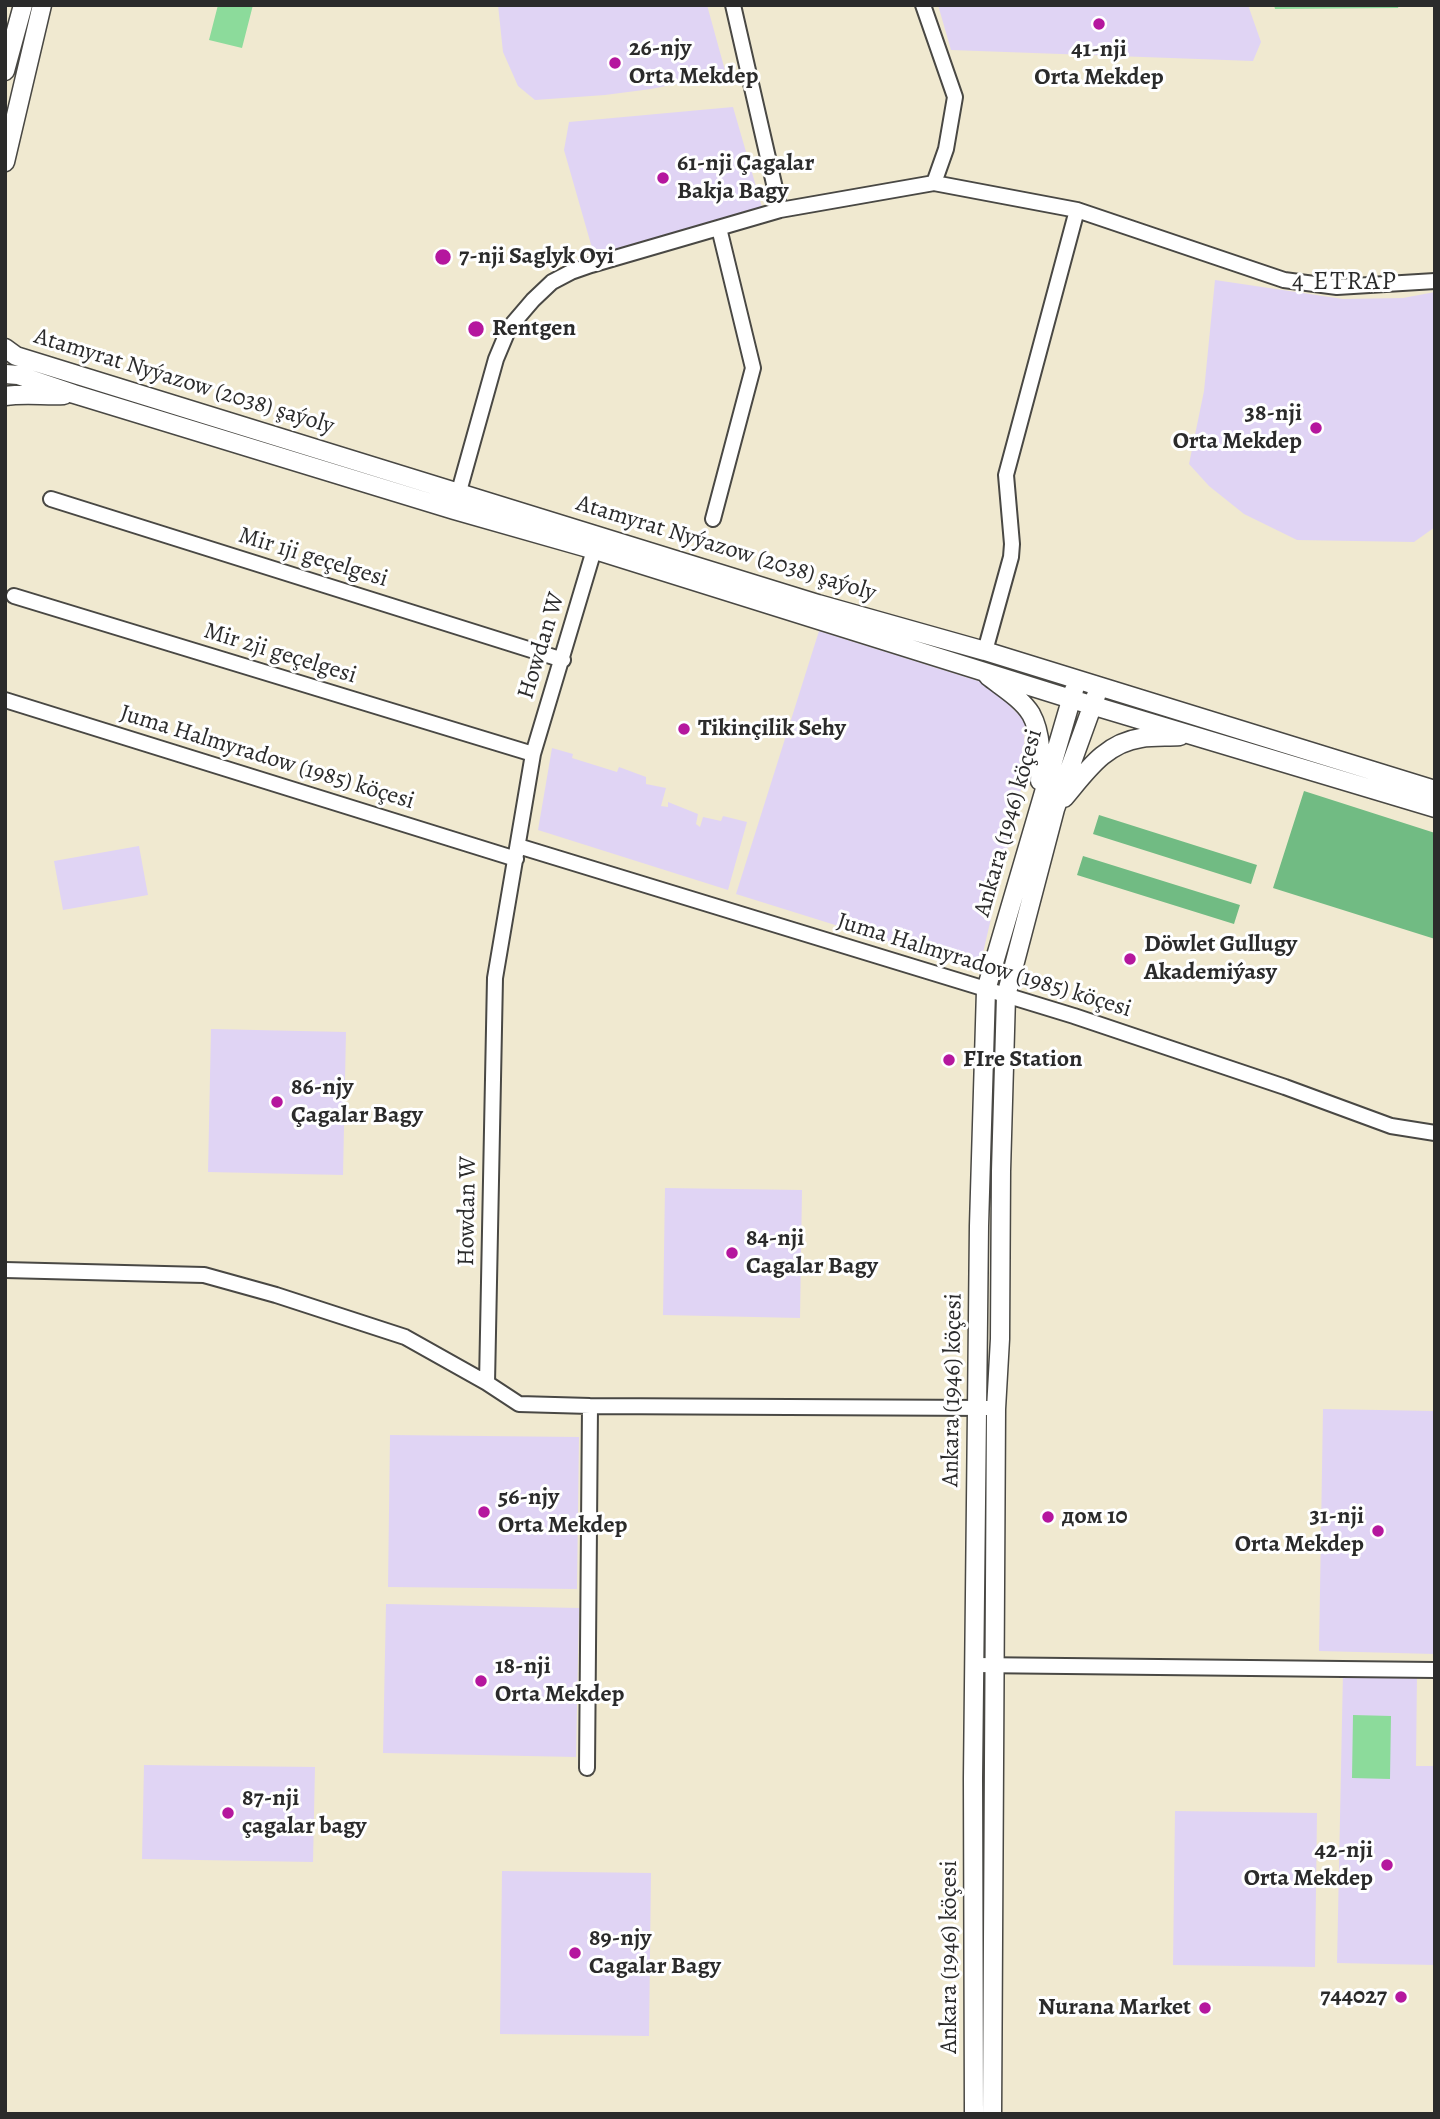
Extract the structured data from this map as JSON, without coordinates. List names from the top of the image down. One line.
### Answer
{"streets":{"main road":["Atamyrat Nyýazow (2038) şaýoly","Ankara (1946) köçesi"],"street":["Mir 1ji geçelgesi","Howdan W","Mir 2ji geçelgesi","Juma Halmyradow (1985) köçesi"]},"crossings":[["Atamyrat Nyýazow (2038) şaýoly","Howdan W"],["Atamyrat Nyýazow (2038) şaýoly","Ankara (1946) köçesi"],["Mir 1ji geçelgesi","Howdan W"],["Howdan W","Mir 2ji geçelgesi"],["Howdan W","Juma Halmyradow (1985) köçesi"],["Juma Halmyradow (1985) köçesi","Ankara (1946) köçesi"]],"districts":["4 ETRAP"],"places":["41-nji Orta Mekdep","26-njy Orta Mekdep","61-nji Çagalar Bakja Bagy","7-nji Saglyk Oyi","Rentgen","38-nji Orta Mekdep","Tikinçilik Sehy","Döwlet Gullugy Akademiýasy","FIre Station","86-njy Çagalar Bagy","84-nji Cagalar Bagy","56-njy Orta Mekdep","дом 10","31-nji Orta Mekdep","18-nji Orta Mekdep","87-nji çagalar bagy","42-nji Orta Mekdep","89-njy Cagalar Bagy","744027","Nurana Market"]}
